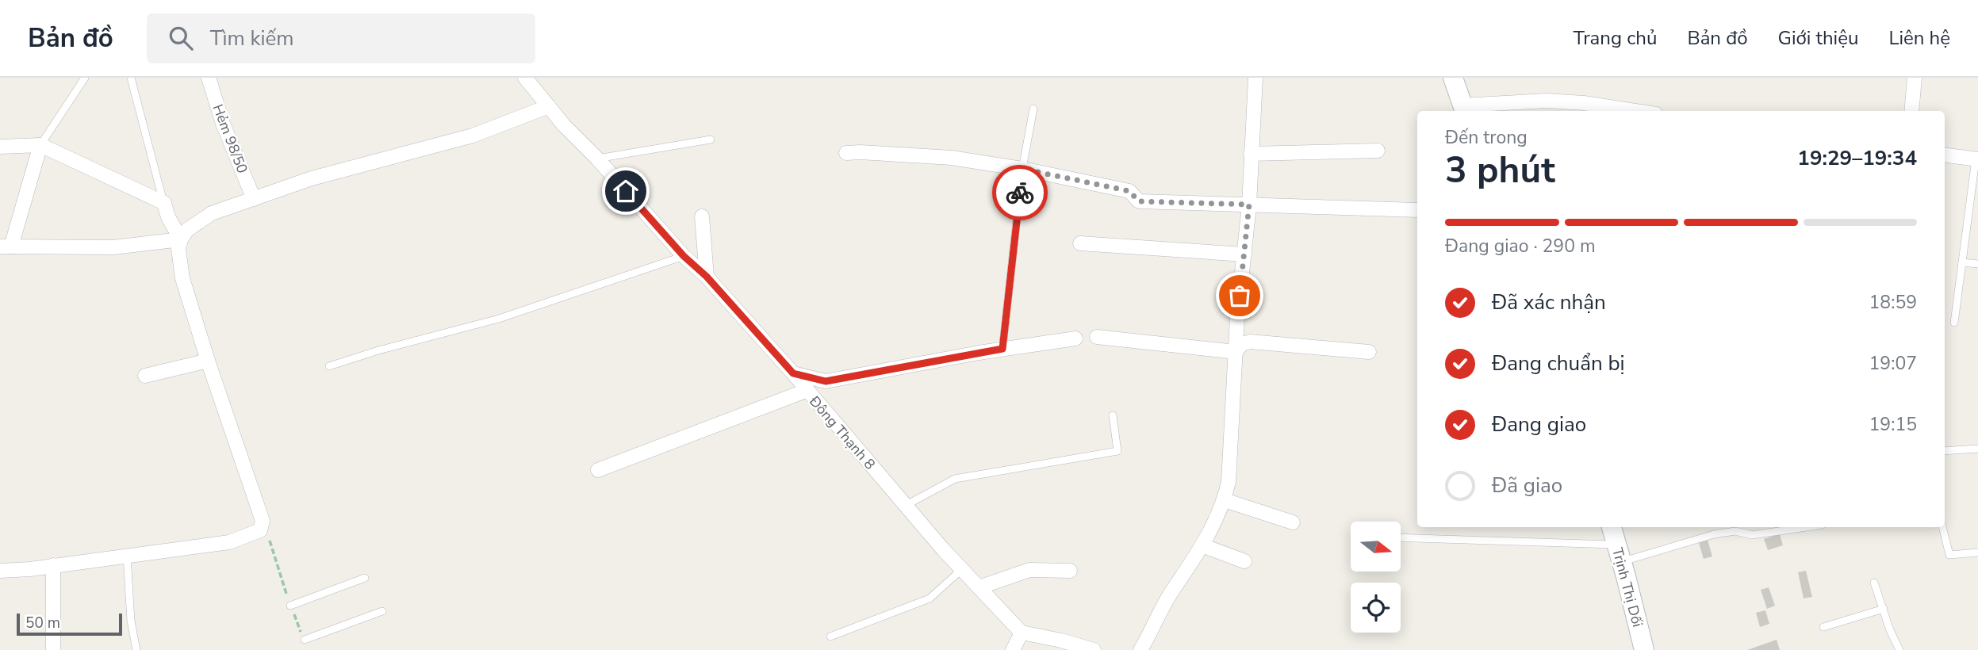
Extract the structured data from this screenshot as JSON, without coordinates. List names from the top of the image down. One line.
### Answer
{"streets":{"street":["Hẻm 98/50","Đông Thạnh 8","Trịnh Thị Dối"]},"scale_bar":"50 m","north":"right","page":{"header":"Bản đồ","search":"Tìm kiếm","nav":["Trang chủ","Bản đồ","Giới thiệu","Liên hệ"],"heading":["3 phút","Đến trong","19:29–19:34"],"bar":"Đang giao · 290 m","list":[["Đã xác nhận","18:59"],["Đang chuẩn bị","19:07"],["Đang giao","19:15"],"Đã giao"],"scale":"50 m"}}
